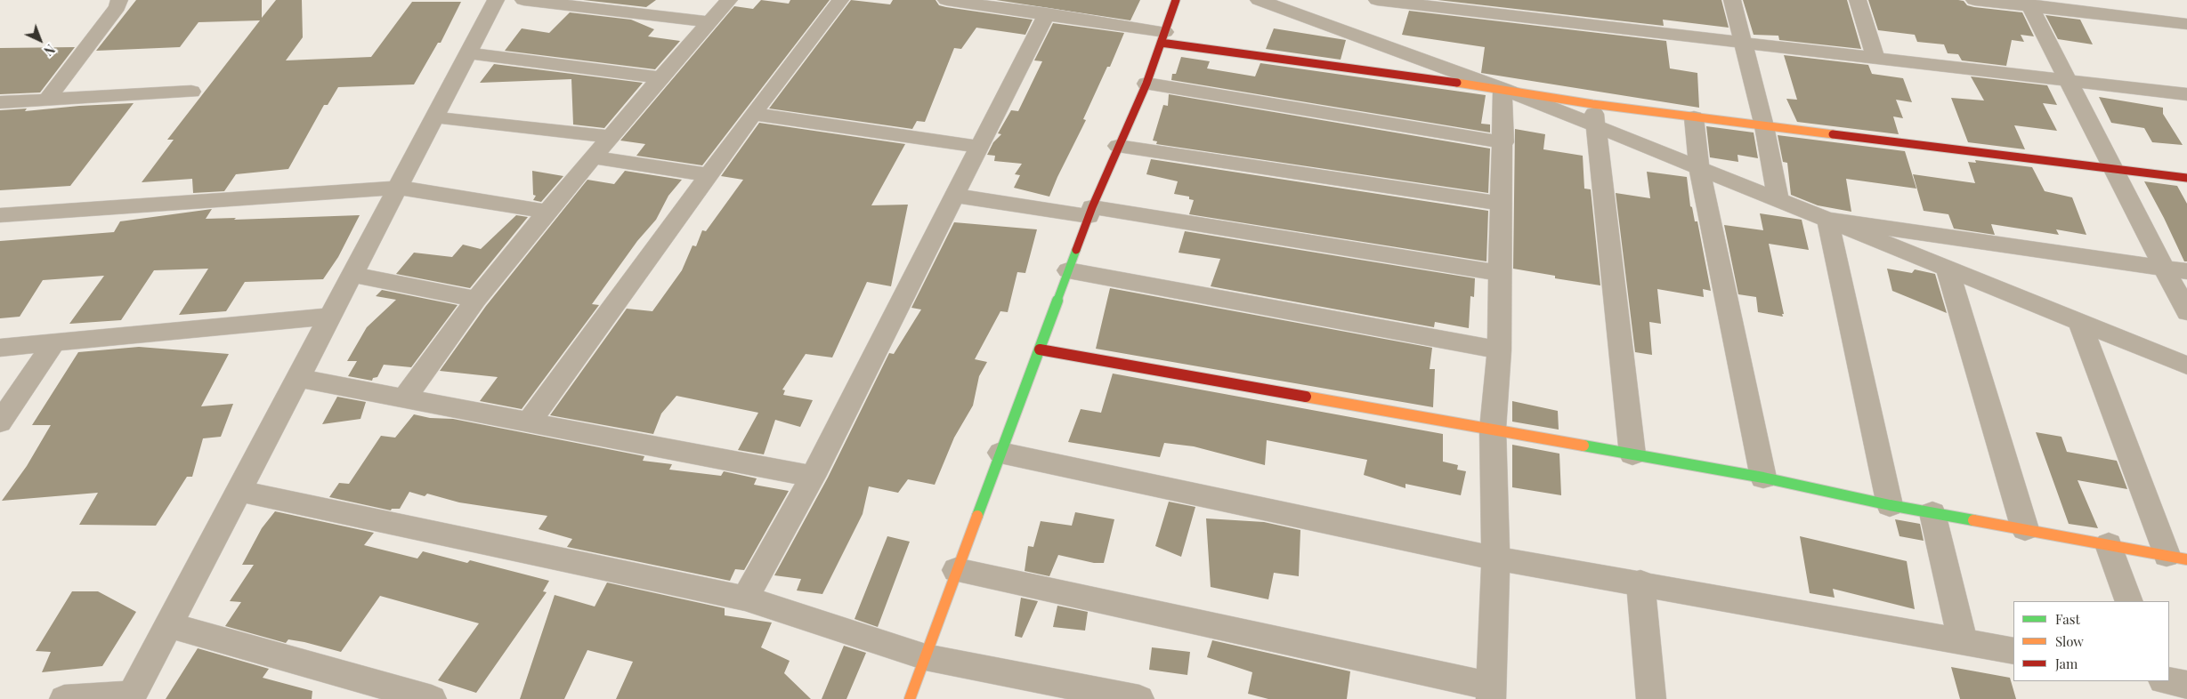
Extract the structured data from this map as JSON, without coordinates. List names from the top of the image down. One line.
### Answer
{"legend":["Fast","Slow","Jam"],"north":"bottom right"}
